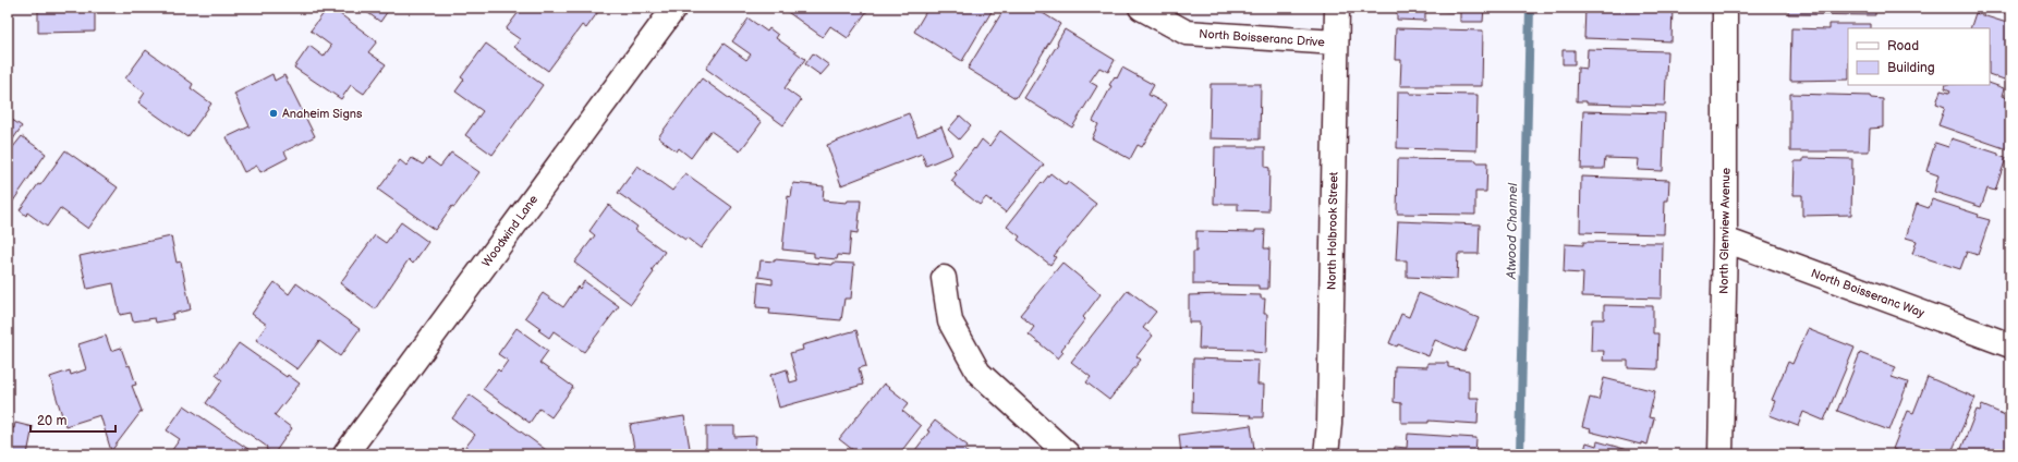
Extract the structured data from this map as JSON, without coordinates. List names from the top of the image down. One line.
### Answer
{"streets":{"street":["North Boisseranc Drive","Woodwind Lane","North Holbrook Street","North Glenview Avenue","North Boisseranc Way"]},"crossings":[["North Boisseranc Drive","North Holbrook Street"],["North Glenview Avenue","North Boisseranc Way"]],"water":["Atwood Channel"],"places":["Anaheim Signs"],"legend":["Road","Building"],"scale_bar":"20 m"}
